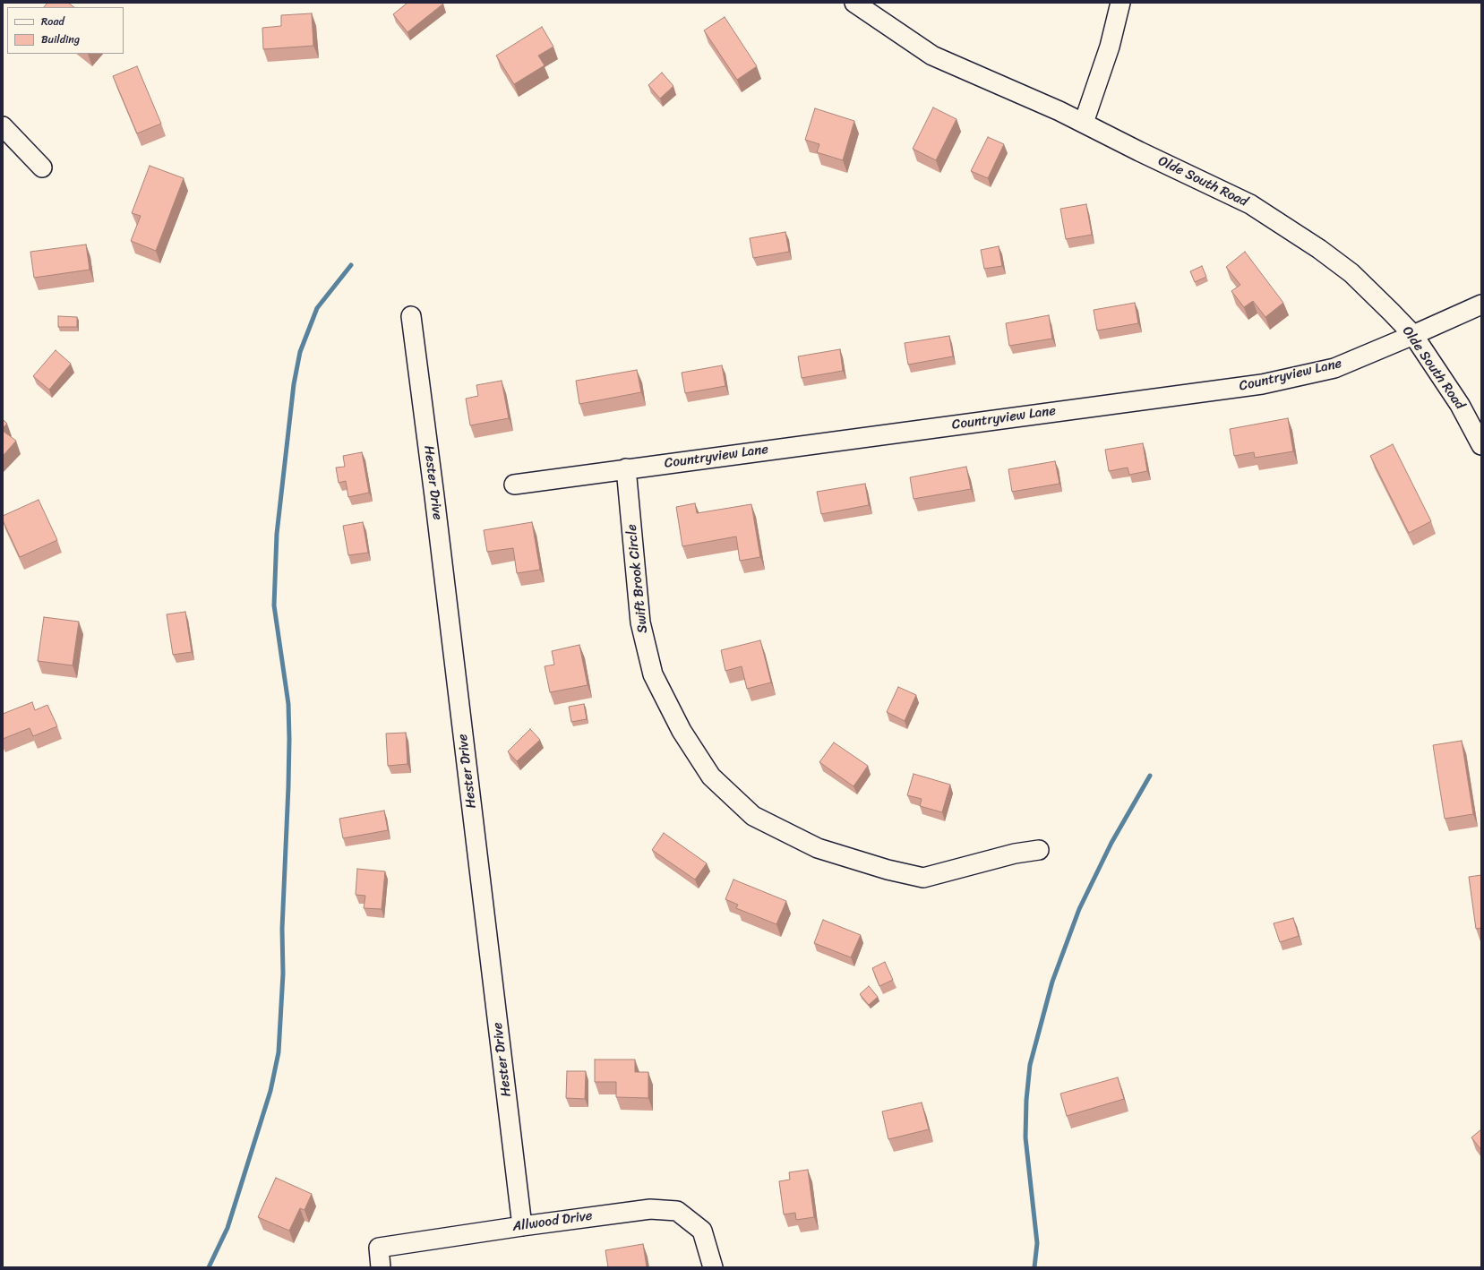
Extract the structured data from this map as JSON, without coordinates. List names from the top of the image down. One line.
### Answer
{"streets":{"street":["Olde South Road","Countryview Lane","Hester Drive","Swift Brook Circle","Allwood Drive"]},"crossings":[["Olde South Road","Countryview Lane"],["Countryview Lane","Swift Brook Circle"],["Hester Drive","Allwood Drive"]],"legend":["Road","Building"]}
